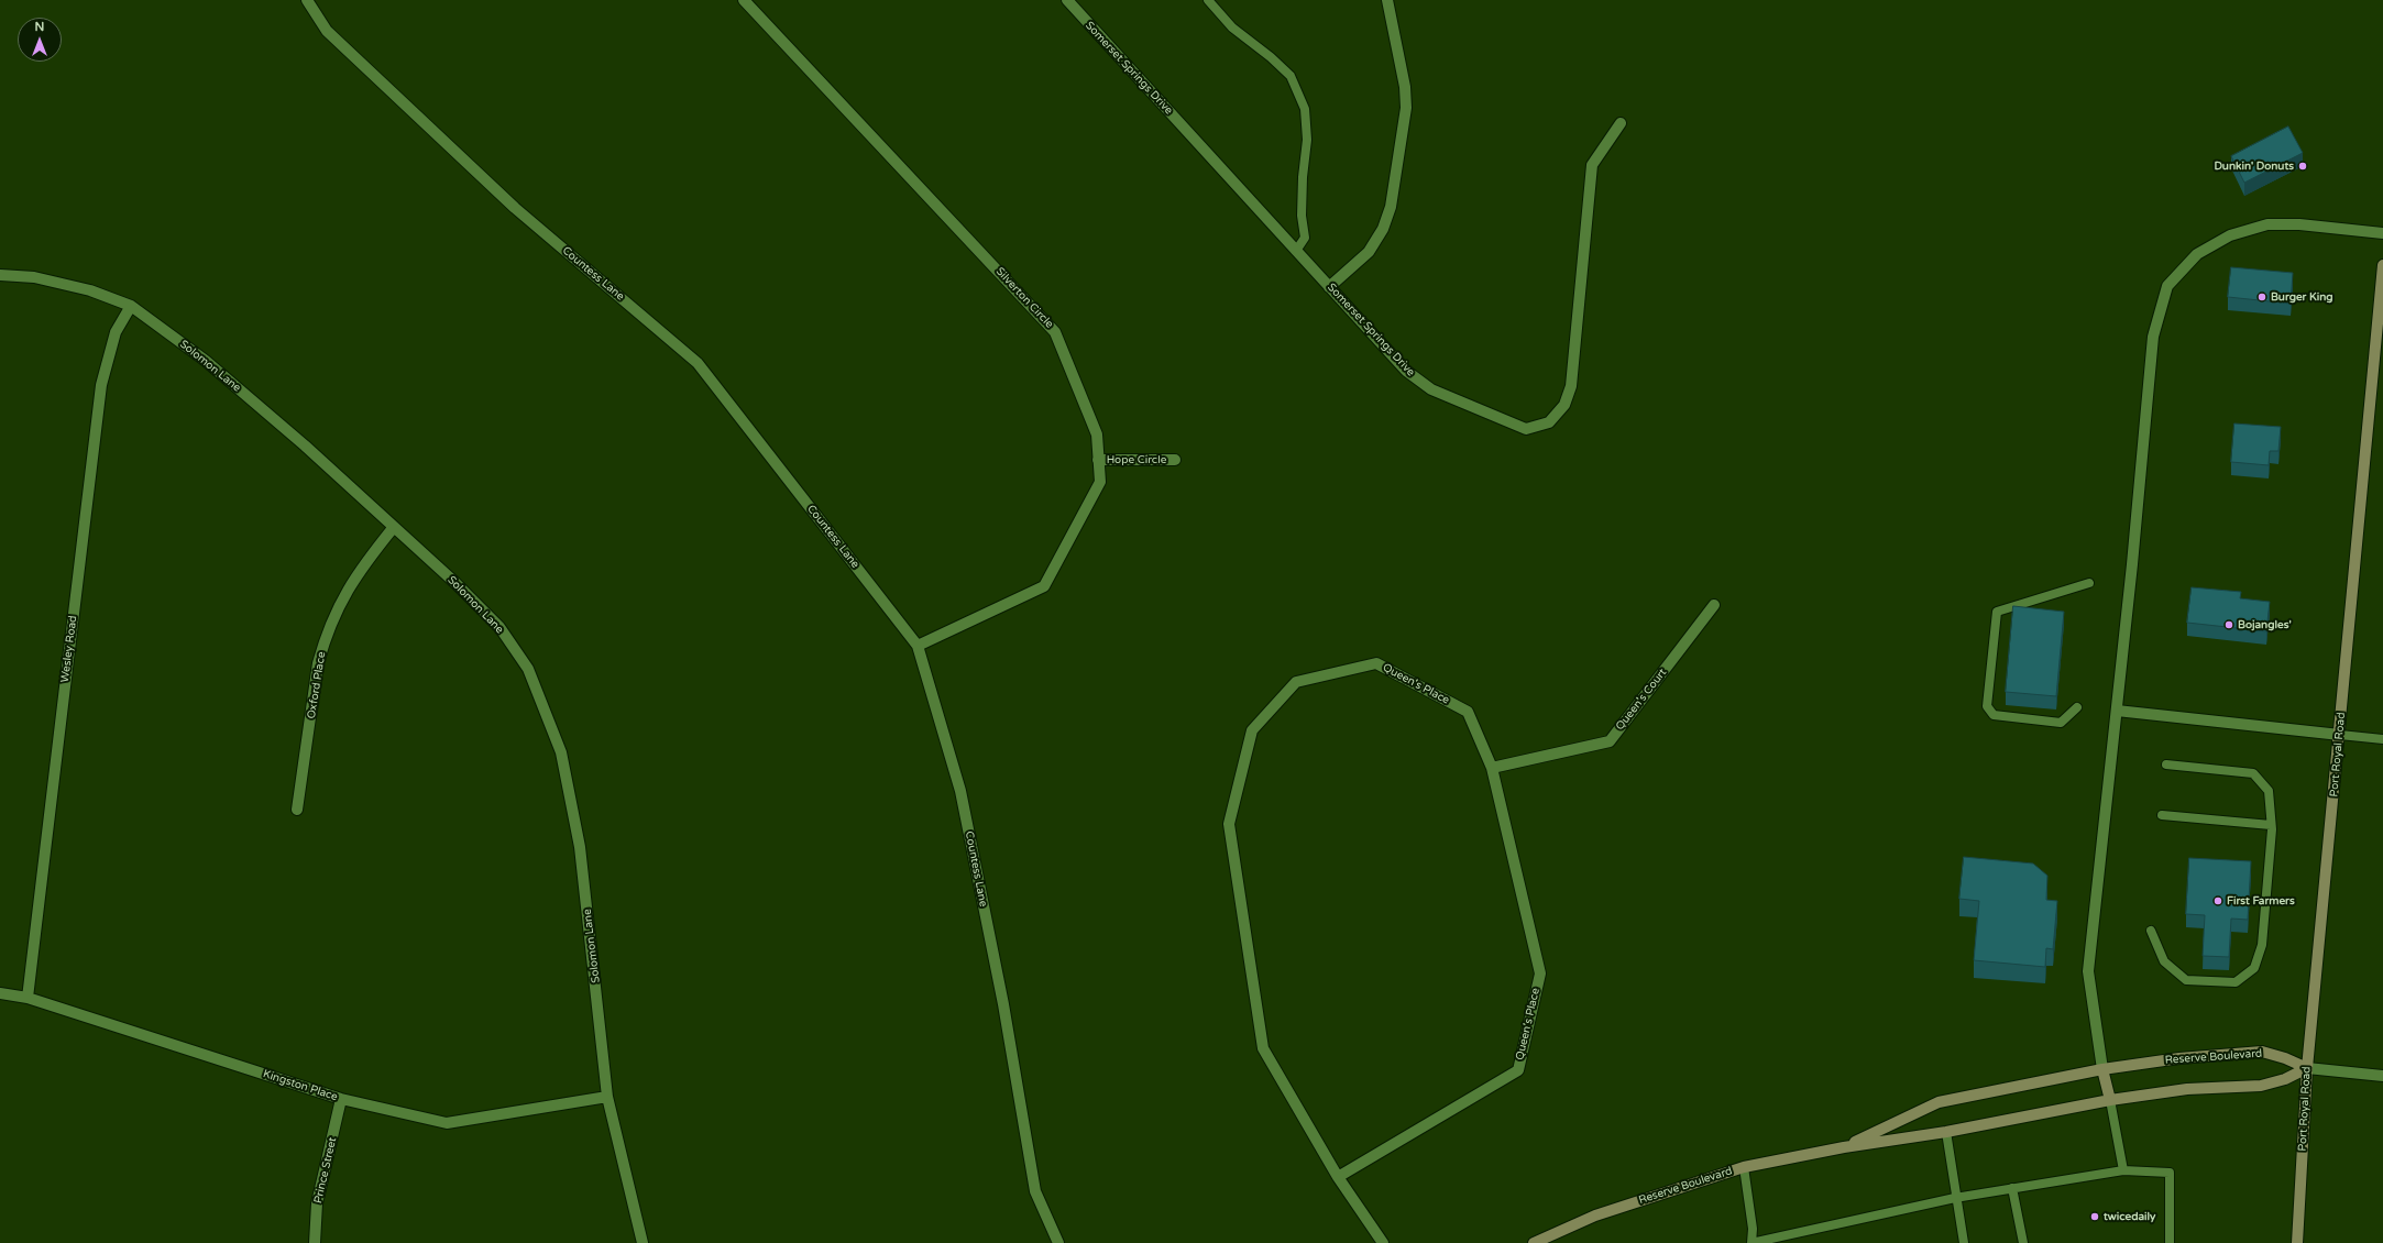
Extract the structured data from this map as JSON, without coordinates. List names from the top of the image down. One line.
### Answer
{"streets":{"street":["Somerset Springs Drive","Countess Lane","Silverton Circle","Solomon Lane","Hope Circle","Wesley Road","Queen's Place","Oxford Place","Queen's Court","Port Royal Road","Reserve Boulevard","Kingston Place","Prince Street"]},"crossings":[["Countess Lane","Silverton Circle"],["Silverton Circle","Hope Circle"],["Solomon Lane","Wesley Road"],["Solomon Lane","Oxford Place"],["Solomon Lane","Kingston Place"],["Wesley Road","Kingston Place"],["Queen's Place","Queen's Court"],["Port Royal Road","Reserve Boulevard"],["Kingston Place","Prince Street"]],"places":["Dunkin' Donuts","Burger King","Bojangles'","First Farmers","twicedaily"],"north":"top"}
